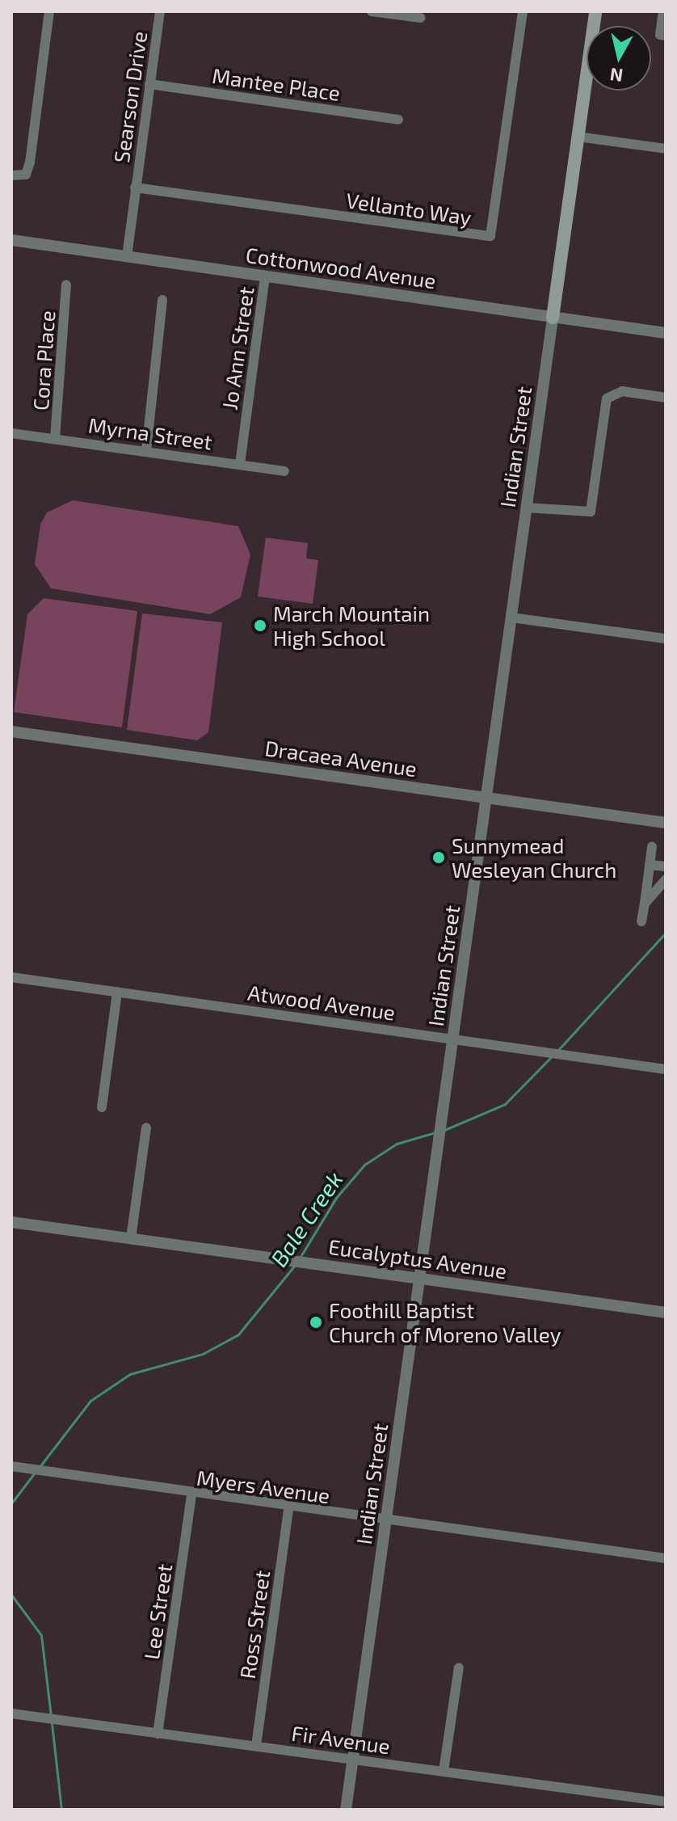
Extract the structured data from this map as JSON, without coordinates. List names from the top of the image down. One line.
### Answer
{"streets":{"main road":["Indian Street"],"street":["Mantee Place","Searson Drive","Vellanto Way","Cottonwood Avenue","Jo Ann Street","Cora Place","Myrna Street","Dracaea Avenue","Atwood Avenue","Eucalyptus Avenue","Myers Avenue","Lee Street","Ross Street","Fir Avenue"]},"crossings":[["Mantee Place","Searson Drive"],["Searson Drive","Vellanto Way"],["Searson Drive","Cottonwood Avenue"],["Cottonwood Avenue","Jo Ann Street"],["Cottonwood Avenue","Indian Street"],["Jo Ann Street","Myrna Street"],["Cora Place","Myrna Street"],["Indian Street","Dracaea Avenue"],["Indian Street","Atwood Avenue"],["Indian Street","Eucalyptus Avenue"],["Indian Street","Myers Avenue"],["Indian Street","Fir Avenue"],["Myers Avenue","Lee Street"],["Myers Avenue","Ross Street"],["Lee Street","Fir Avenue"],["Ross Street","Fir Avenue"]],"water":["Bale Creek"],"places":["March Mountain High School","Sunnymead Wesleyan Church","Foothill Baptist Church of Moreno Valley"],"north":"bottom"}
